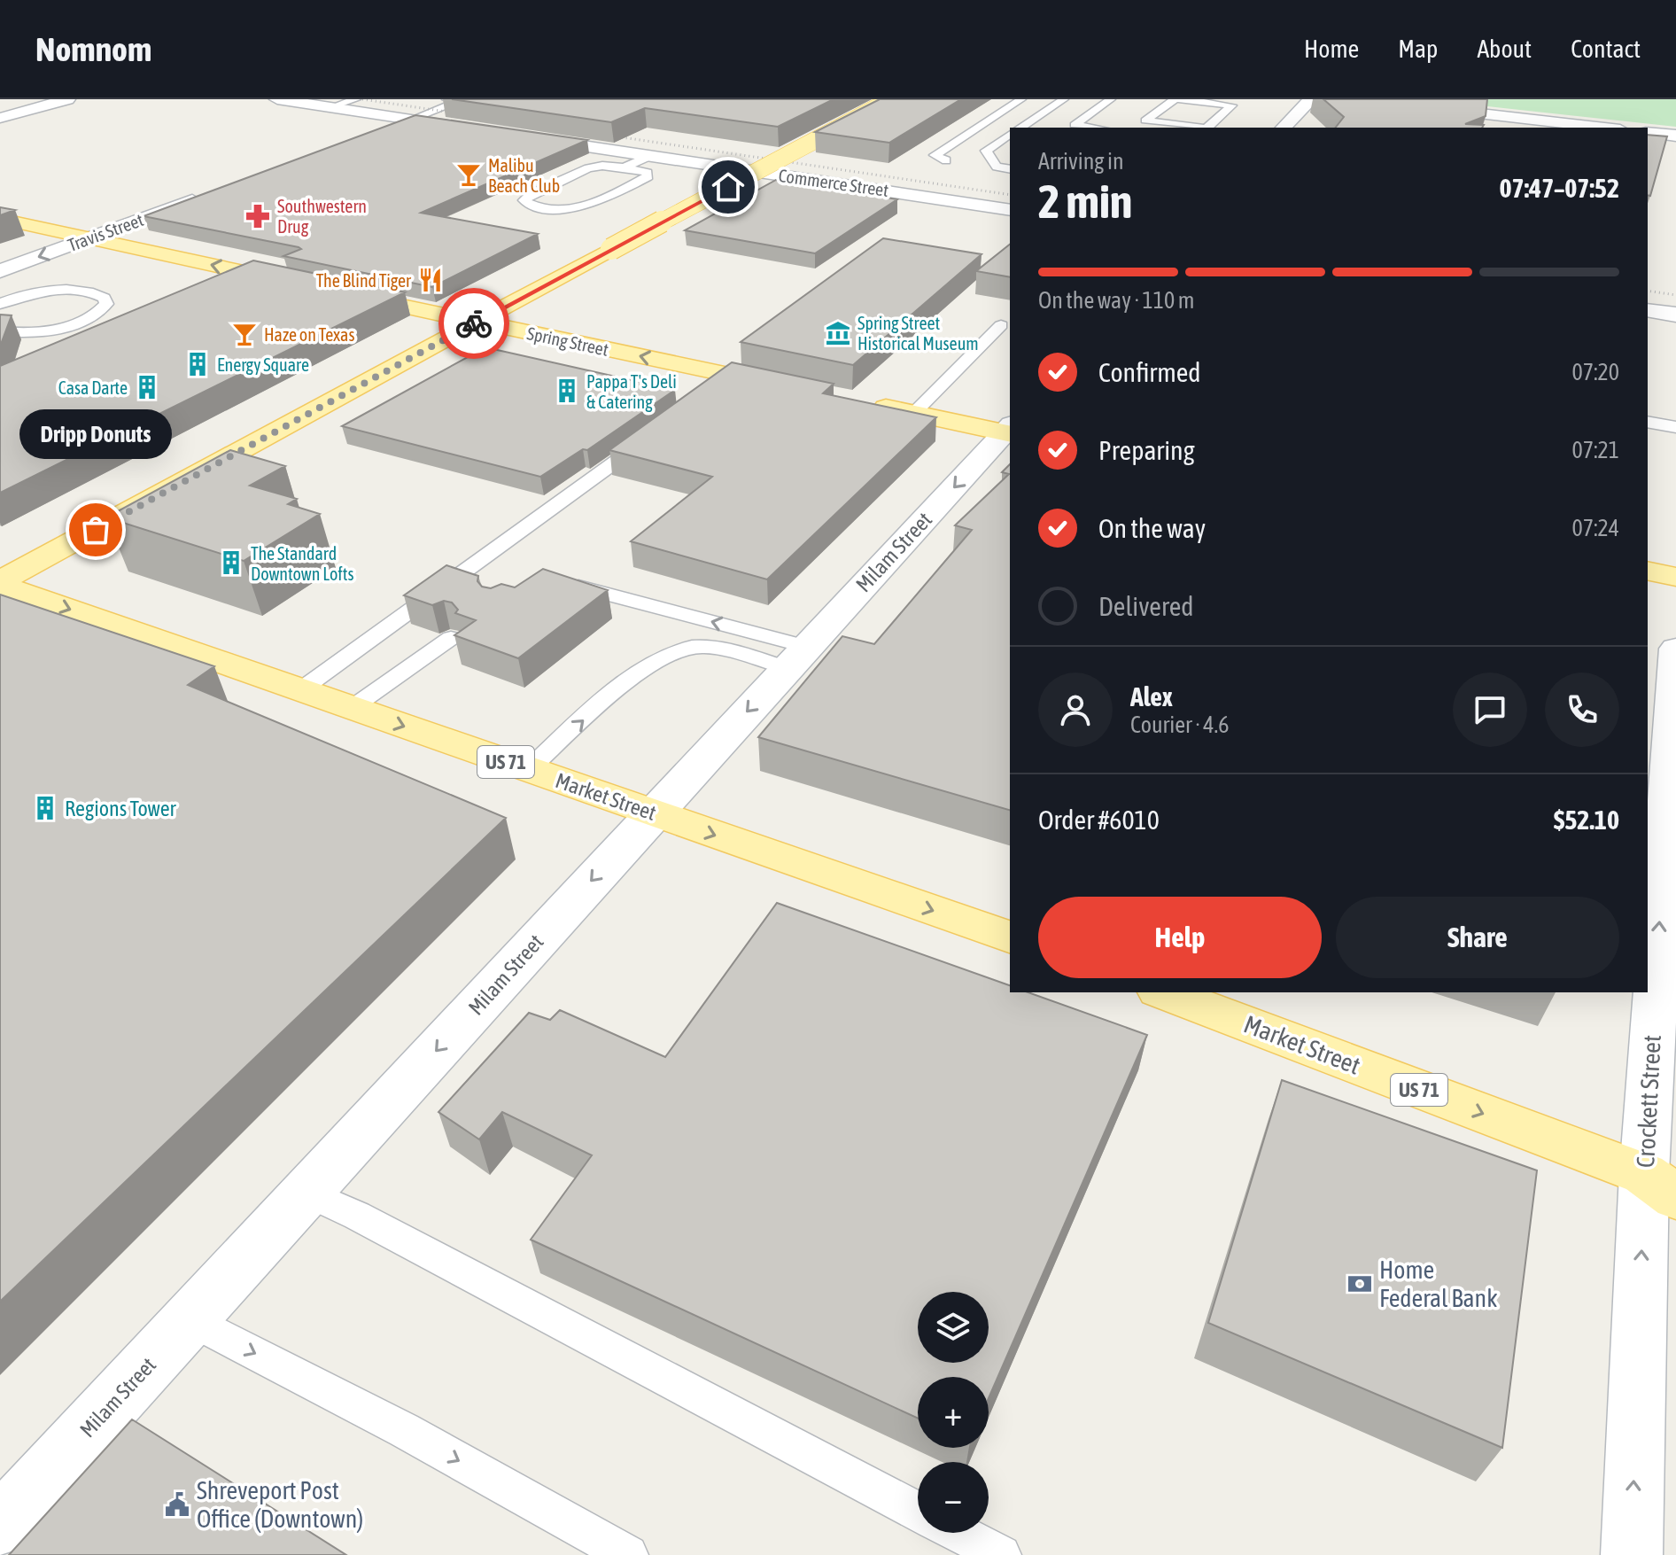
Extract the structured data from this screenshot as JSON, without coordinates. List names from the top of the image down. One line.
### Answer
{"streets":{"main road":["Spring Street","US 71","Market Street"],"street":["Commerce Street","Travis Street","Milam Street","Crockett Street"]},"crossings":[["Milam Street","Market Street"],["Market Street","Crockett Street"]],"one_way":["Spring Street","Milam Street","Market Street","Crockett Street"],"places":{"bar":["Malibu Beach Club","Haze on Texas"],"pharmacy":["Southwestern Drug"],"restaurant":["The Blind Tiger"],"museum":["Spring Street Historical Museum"],"building":["Energy Square","Casa Darte","Pappa T's Deli & Catering","The Standard Downtown Lofts","Regions Tower"],"other":["Dripp Donuts"],"bank":["Home Federal Bank"],"public building":["Shreveport Post Office (Downtown)"]},"page":{"header":"Nomnom","nav":["Home","Map","About","Contact"],"heading":["2 min","Arriving in","07:47–07:52"],"panel":["Alex","Courier · 4.6","Order #6010","$52.10"],"bar":"On the way · 110 m","list":[["Confirmed","07:20"],["Preparing","07:21"],["On the way","07:24"],"Delivered"],"bubble":"Dripp Donuts","buttons":["Help","Share"],"map_buttons":["+","−"]}}
